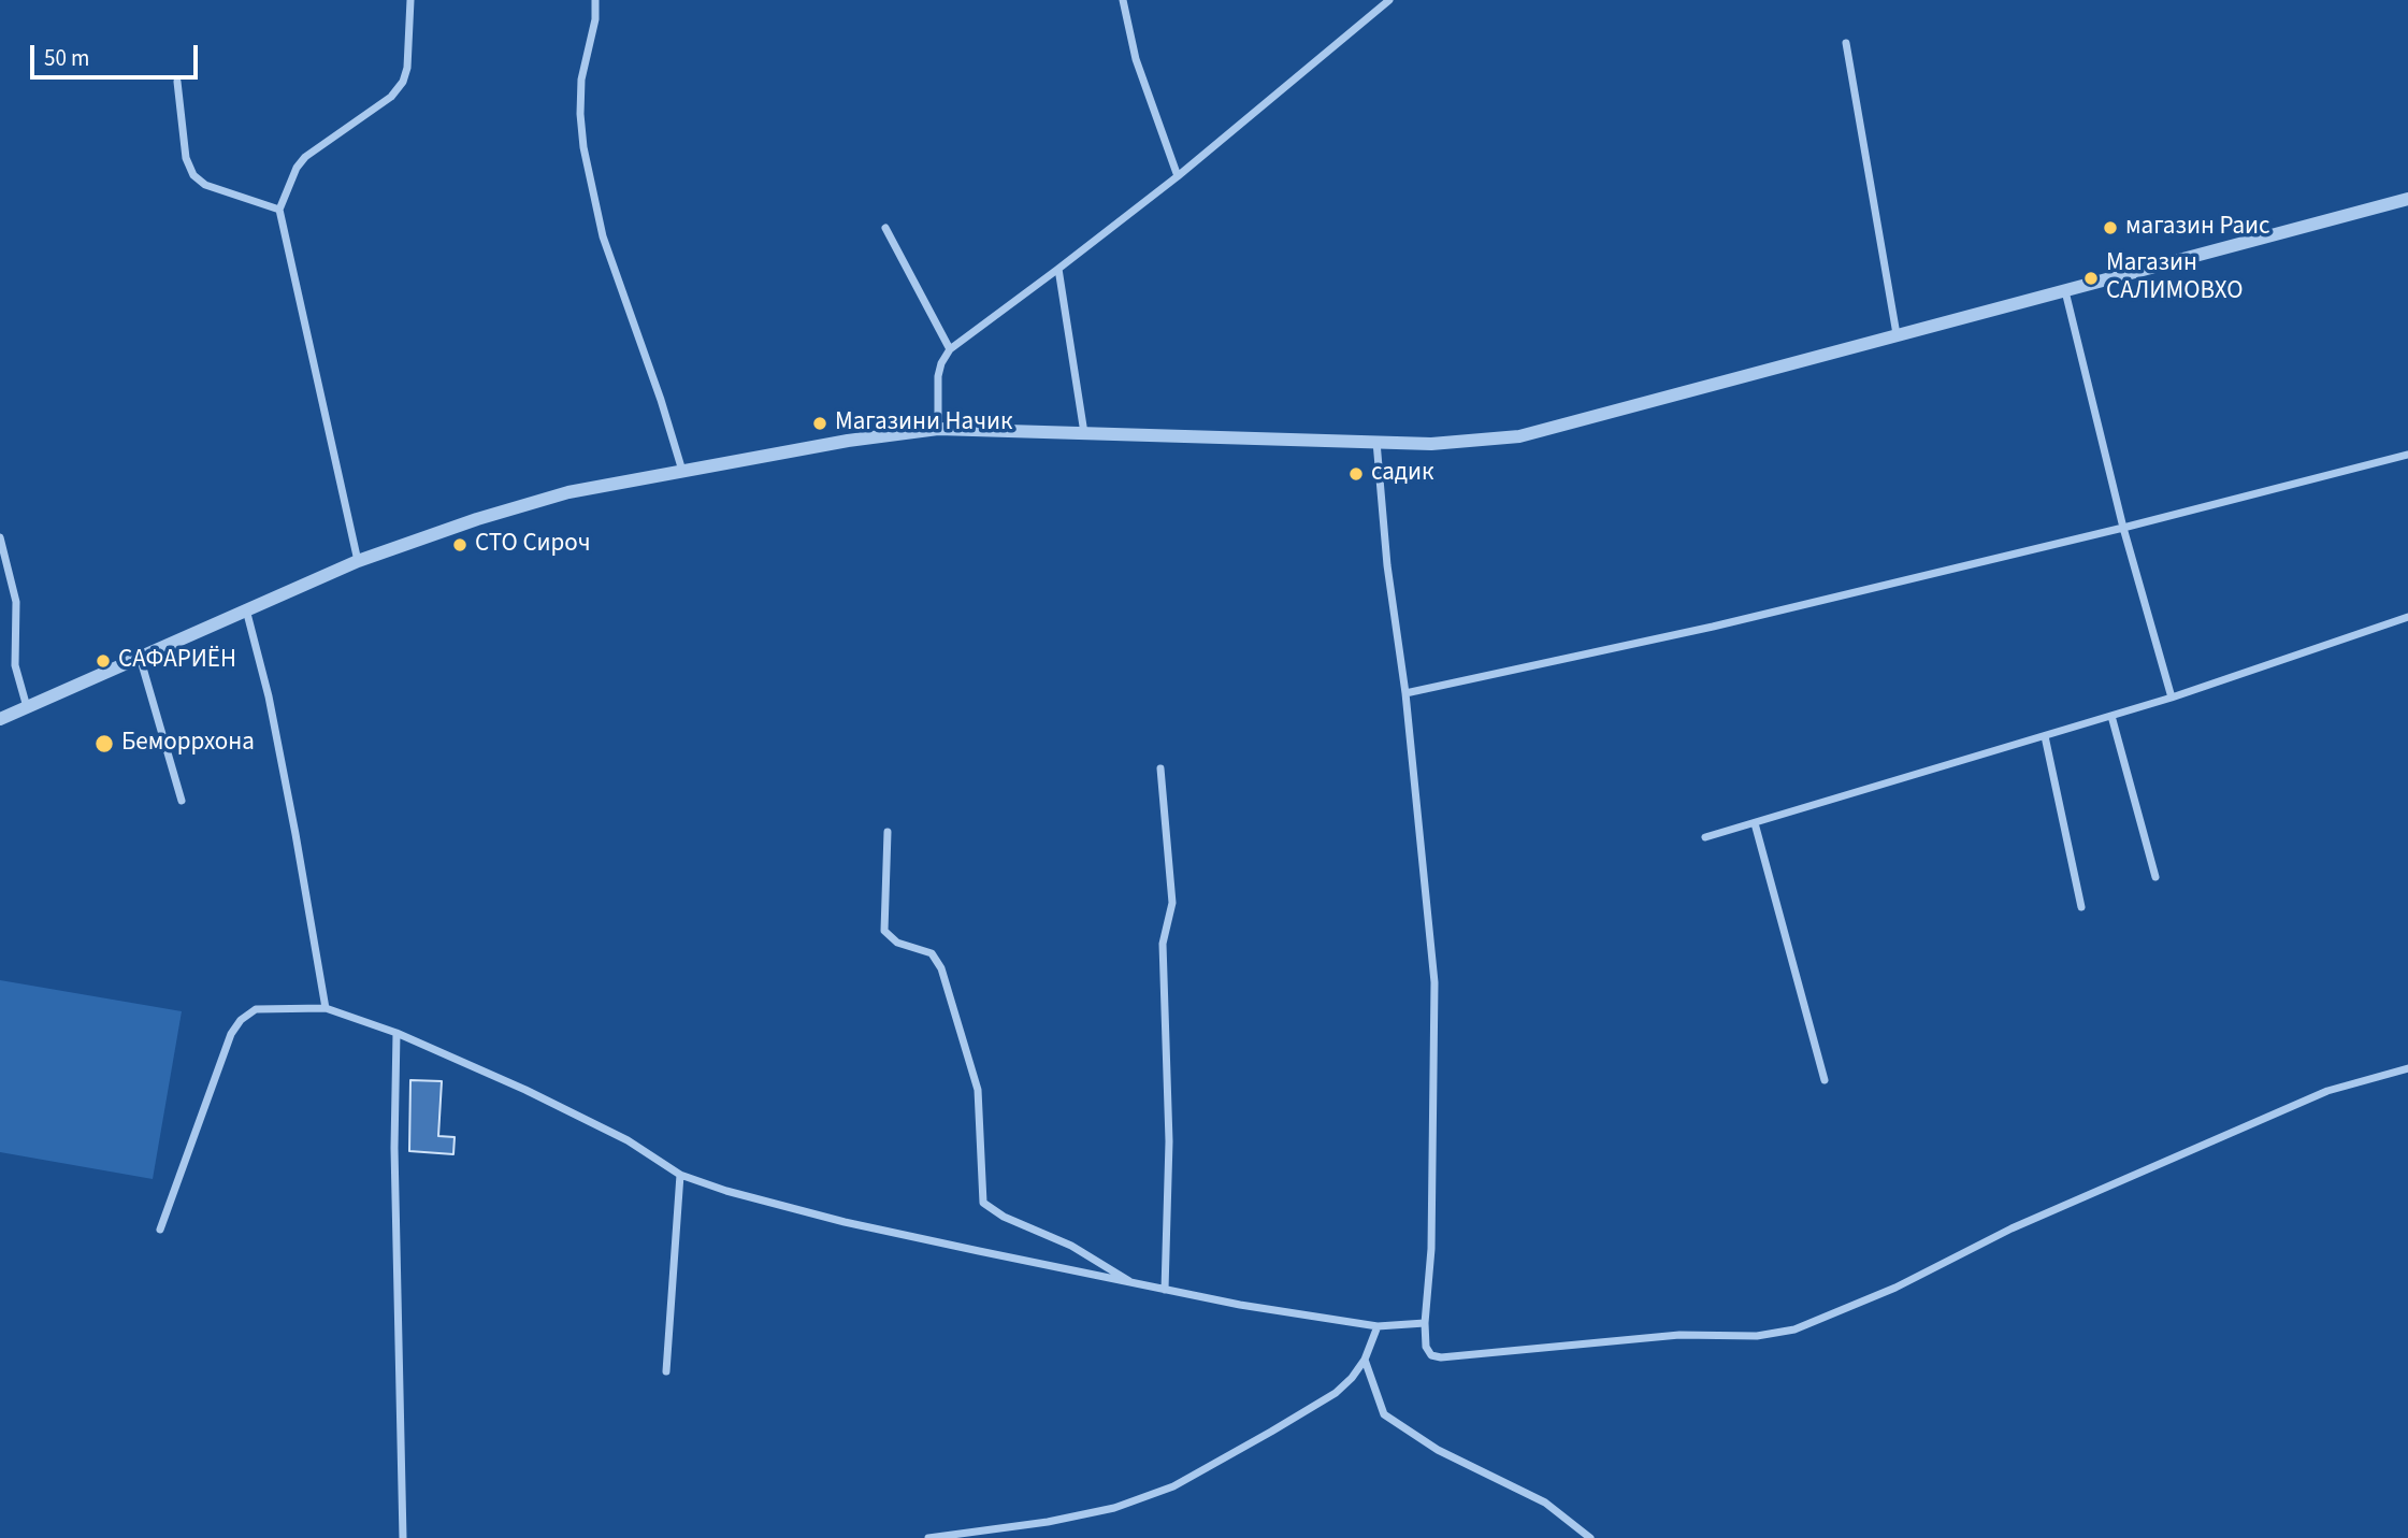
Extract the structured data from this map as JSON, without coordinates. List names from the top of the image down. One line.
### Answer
{"places":["магазин Раис","Магазин САЛИМОВХО","Магазини Начик","садик","СТО Сироч","САФАРИЁН","Беморрхона"],"scale_bar":"50 m"}
